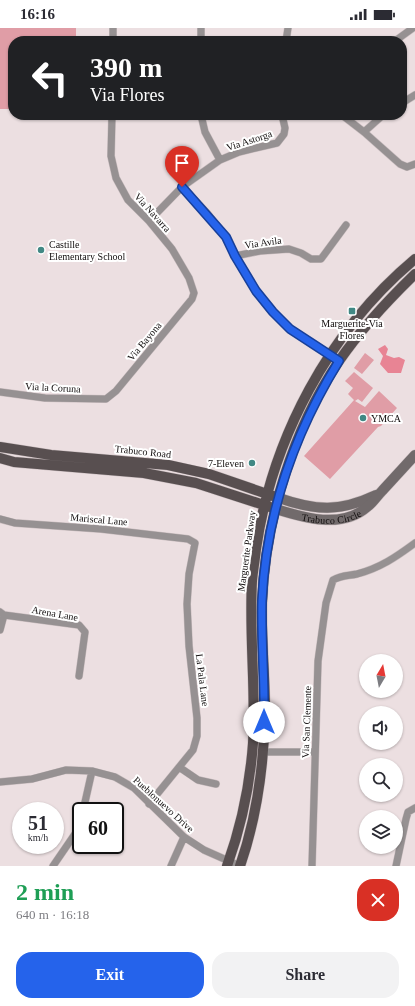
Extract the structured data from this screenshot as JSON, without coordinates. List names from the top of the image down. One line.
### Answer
{"streets":{"main road":["Trabuco Road","Marguerite Parkway"],"street":["Via Astorga","Via Navarra","Via Avila","Via Bayona","Via la Coruna","Trabuco Circle","Mariscal Lane","Arena Lane","La Pala Lane","Via San Clemente","Pueblonuevo Drive"]},"crossings":[["Via Astorga","Via Navarra"],["Via Navarra","Via Bayona"],["Via Bayona","Via la Coruna"],["Trabuco Road","Trabuco Circle"],["Trabuco Road","Marguerite Parkway"],["Trabuco Circle","Marguerite Parkway"],["Mariscal Lane","La Pala Lane"],["Marguerite Parkway","Pueblonuevo Drive"],["La Pala Lane","Pueblonuevo Drive"]],"places":{"other":["Castille Elementary School","YMCA","7-Eleven"],"transit":["Marguerite-Via Flores"]},"north":"top","page":{"status":"16:16","turn":["390 m","Via Flores"],"speed":"51 km/h","limit":"60","heading":["2 min","640 m · 16:18"],"buttons":["Exit","Share"]}}
